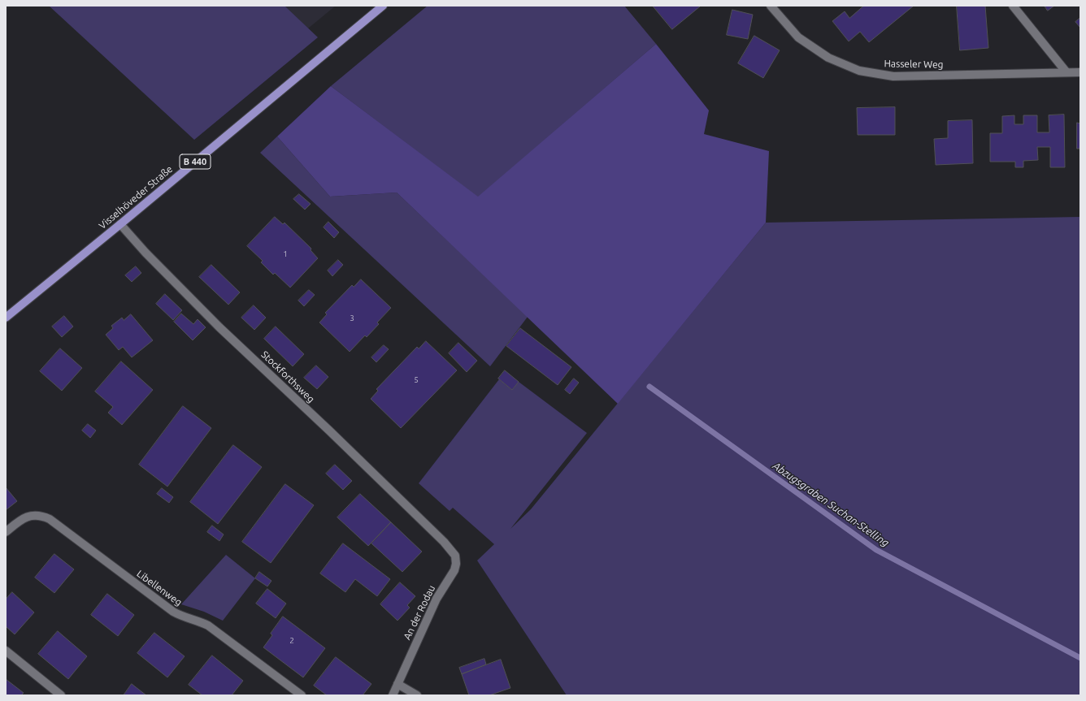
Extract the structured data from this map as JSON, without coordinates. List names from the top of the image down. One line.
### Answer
{"streets":{"main road":["B 440","Visselhöveder Straße"],"street":["Hasseler Weg","Stockforthsweg","Libellenweg","An der Rodau"]},"crossings":[["Visselhöveder Straße","Stockforthsweg"],["Stockforthsweg","An der Rodau"]],"water":["Abzugsgraben Suchan-Stelling"],"house_numbers":["1","3","5","2"]}
